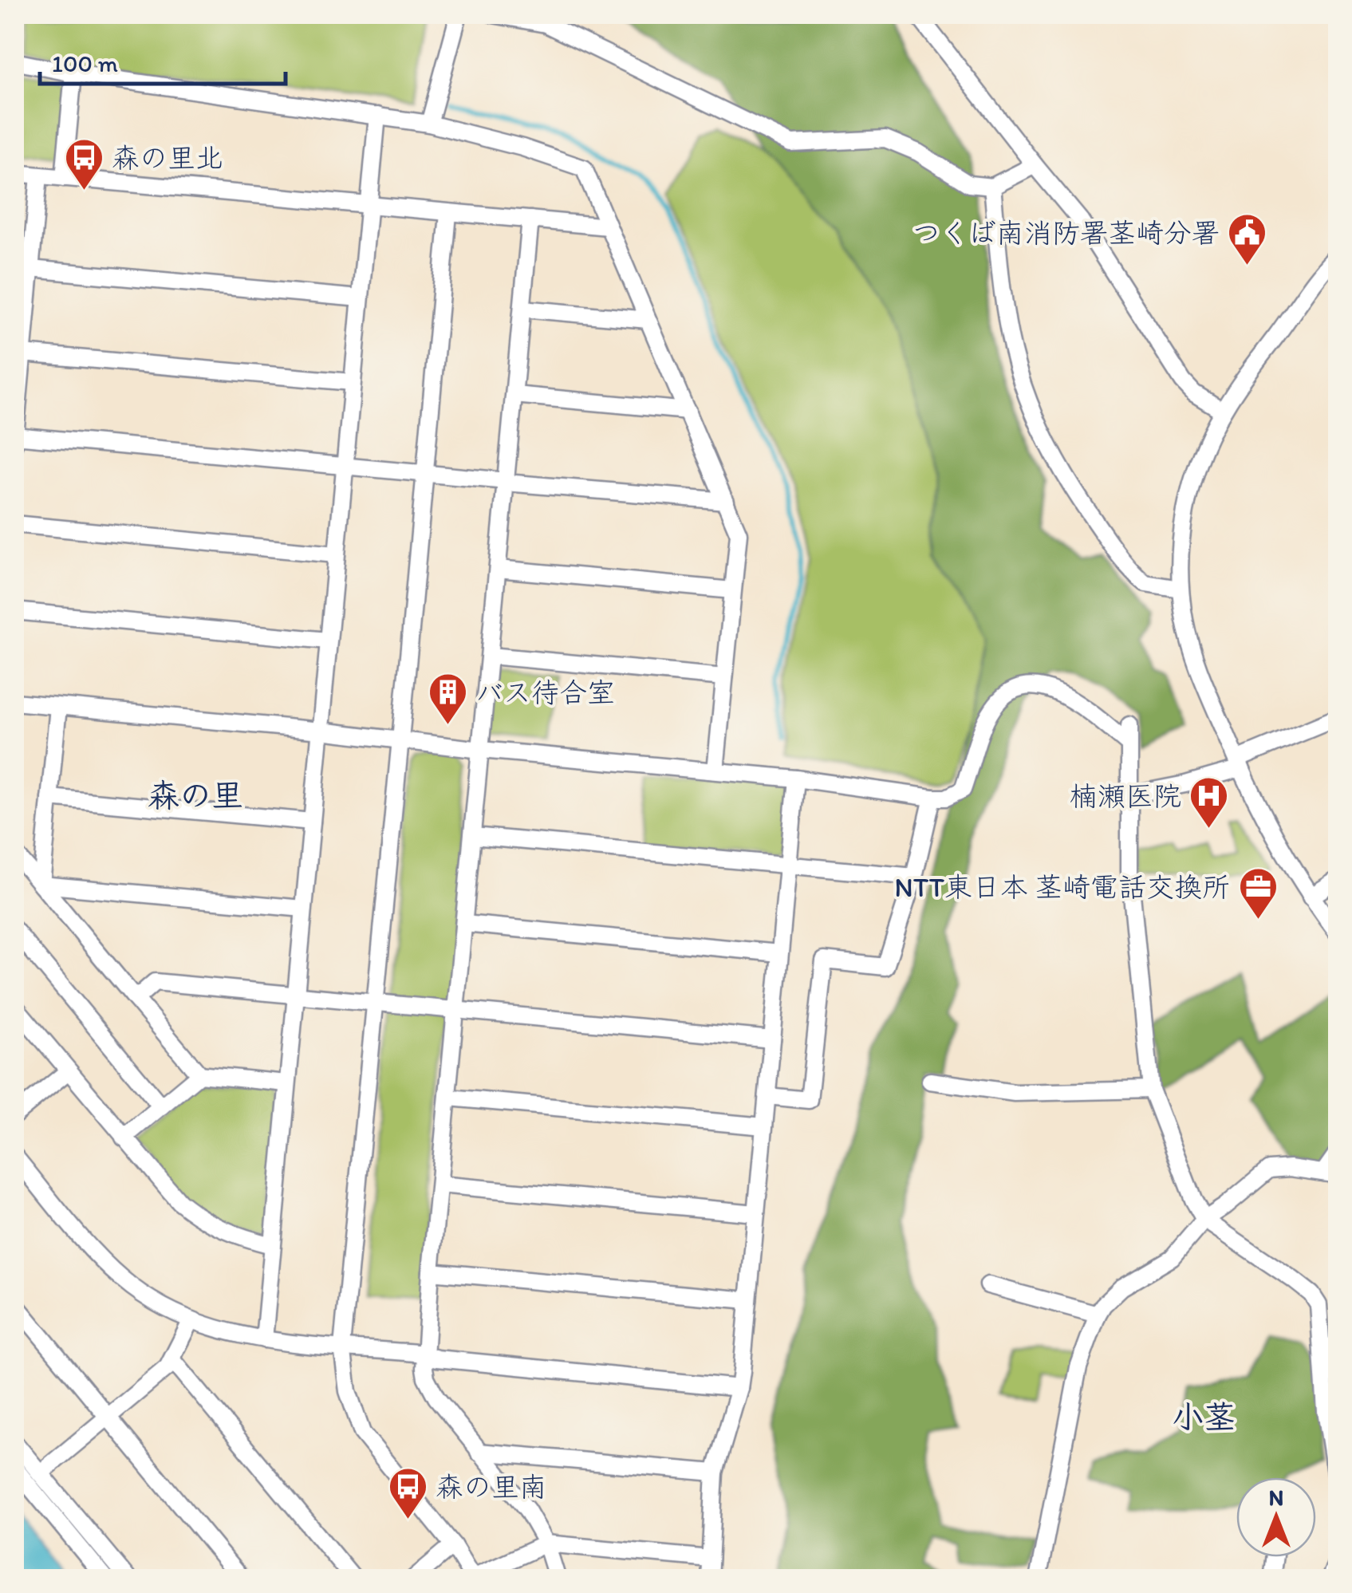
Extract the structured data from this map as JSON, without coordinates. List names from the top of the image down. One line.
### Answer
{"districts":["森の里","小茎"],"places":{"bus stop":["森の里北","森の里南"],"public building":["つくば南消防署茎崎分署"],"building":["バス待合室"],"hospital":["楠瀬医院"],"office":["NTT東日本 茎崎電話交換所"]},"scale_bar":"100 m","north":"top"}
